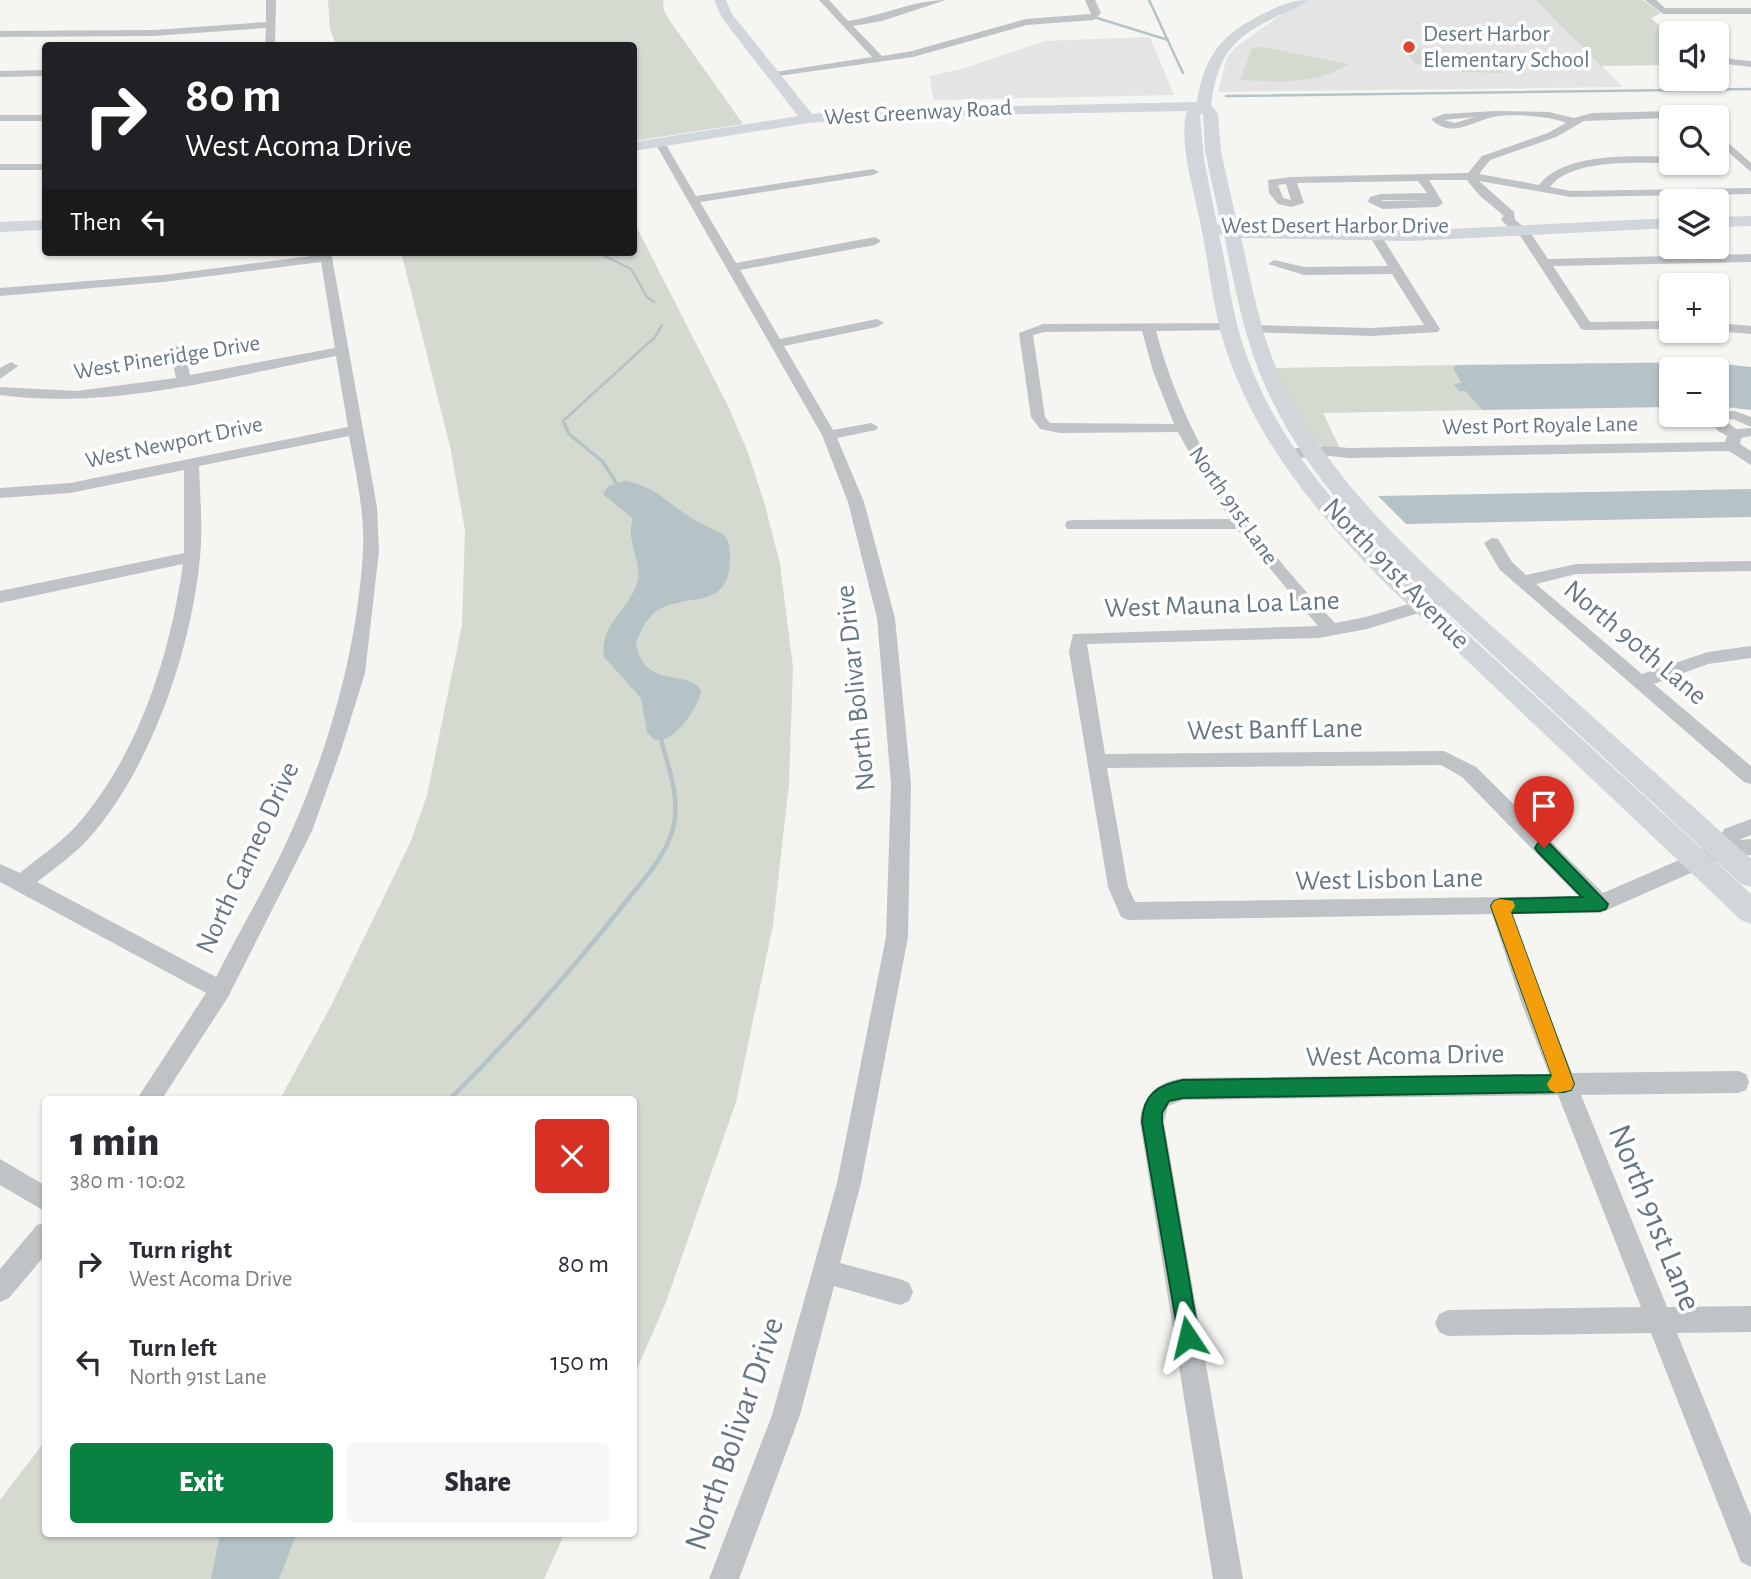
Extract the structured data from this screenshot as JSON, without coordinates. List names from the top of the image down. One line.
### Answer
{"streets":{"main road":["West Greenway Road","West Desert Harbor Drive","North 91st Avenue"],"street":["West Pineridge Drive","West Port Royale Lane","West Newport Drive","North 91st Lane","West Mauna Loa Lane","North 90th Lane","North Bolivar Drive","West Banff Lane","North Cameo Drive","West Lisbon Lane","West Acoma Drive"]},"crossings":[["West Greenway Road","North 91st Avenue"],["West Greenway Road","North Bolivar Drive"],["West Desert Harbor Drive","North 91st Avenue"],["West Pineridge Drive","North Cameo Drive"],["West Port Royale Lane","North 91st Avenue"],["West Newport Drive","North Cameo Drive"],["North 91st Lane","West Mauna Loa Lane"],["North 91st Lane","West Lisbon Lane"],["North 91st Lane","West Acoma Drive"],["North 91st Avenue","West Mauna Loa Lane"],["North 91st Avenue","West Lisbon Lane"],["West Mauna Loa Lane","West Banff Lane"],["West Mauna Loa Lane","West Lisbon Lane"],["West Banff Lane","West Lisbon Lane"]],"places":["Desert Harbor Elementary School"],"page":{"map_buttons":["+","−"],"turn":["80 m","West Acoma Drive"],"then":"Then","heading":["1 min","380 m · 10:02"],"list":[{"name":"Turn right","note":"West Acoma Drive","value":"80 m"},{"name":"Turn left","note":"North 91st Lane","value":"150 m"}],"buttons":["Exit","Share"]}}
